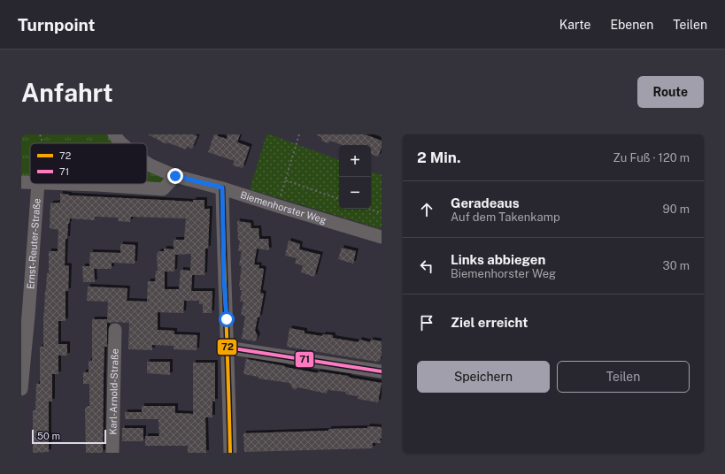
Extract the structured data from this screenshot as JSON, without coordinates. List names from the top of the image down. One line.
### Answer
{"streets":{"street":["Biemenhorster Weg","Ernst-Reuter-Straße","Karl-Arnold-Straße"]},"lines":["transit line 72","transit line 71"],"legend":["72","71"],"scale_bar":"50 m","page":{"header":"Turnpoint","nav":["Karte","Ebenen","Teilen"],"buttons":["Route",["Speichern","Teilen"]],"title":"Anfahrt","heading":["2 Min.","Zu Fuß · 120 m"],"map_buttons":["+","−"],"list":[["Geradeaus","Auf dem Takenkamp","90 m"],["Links abbiegen","Biemenhorster Weg","30 m"],"Ziel erreicht"],"scale":"50 m"}}
